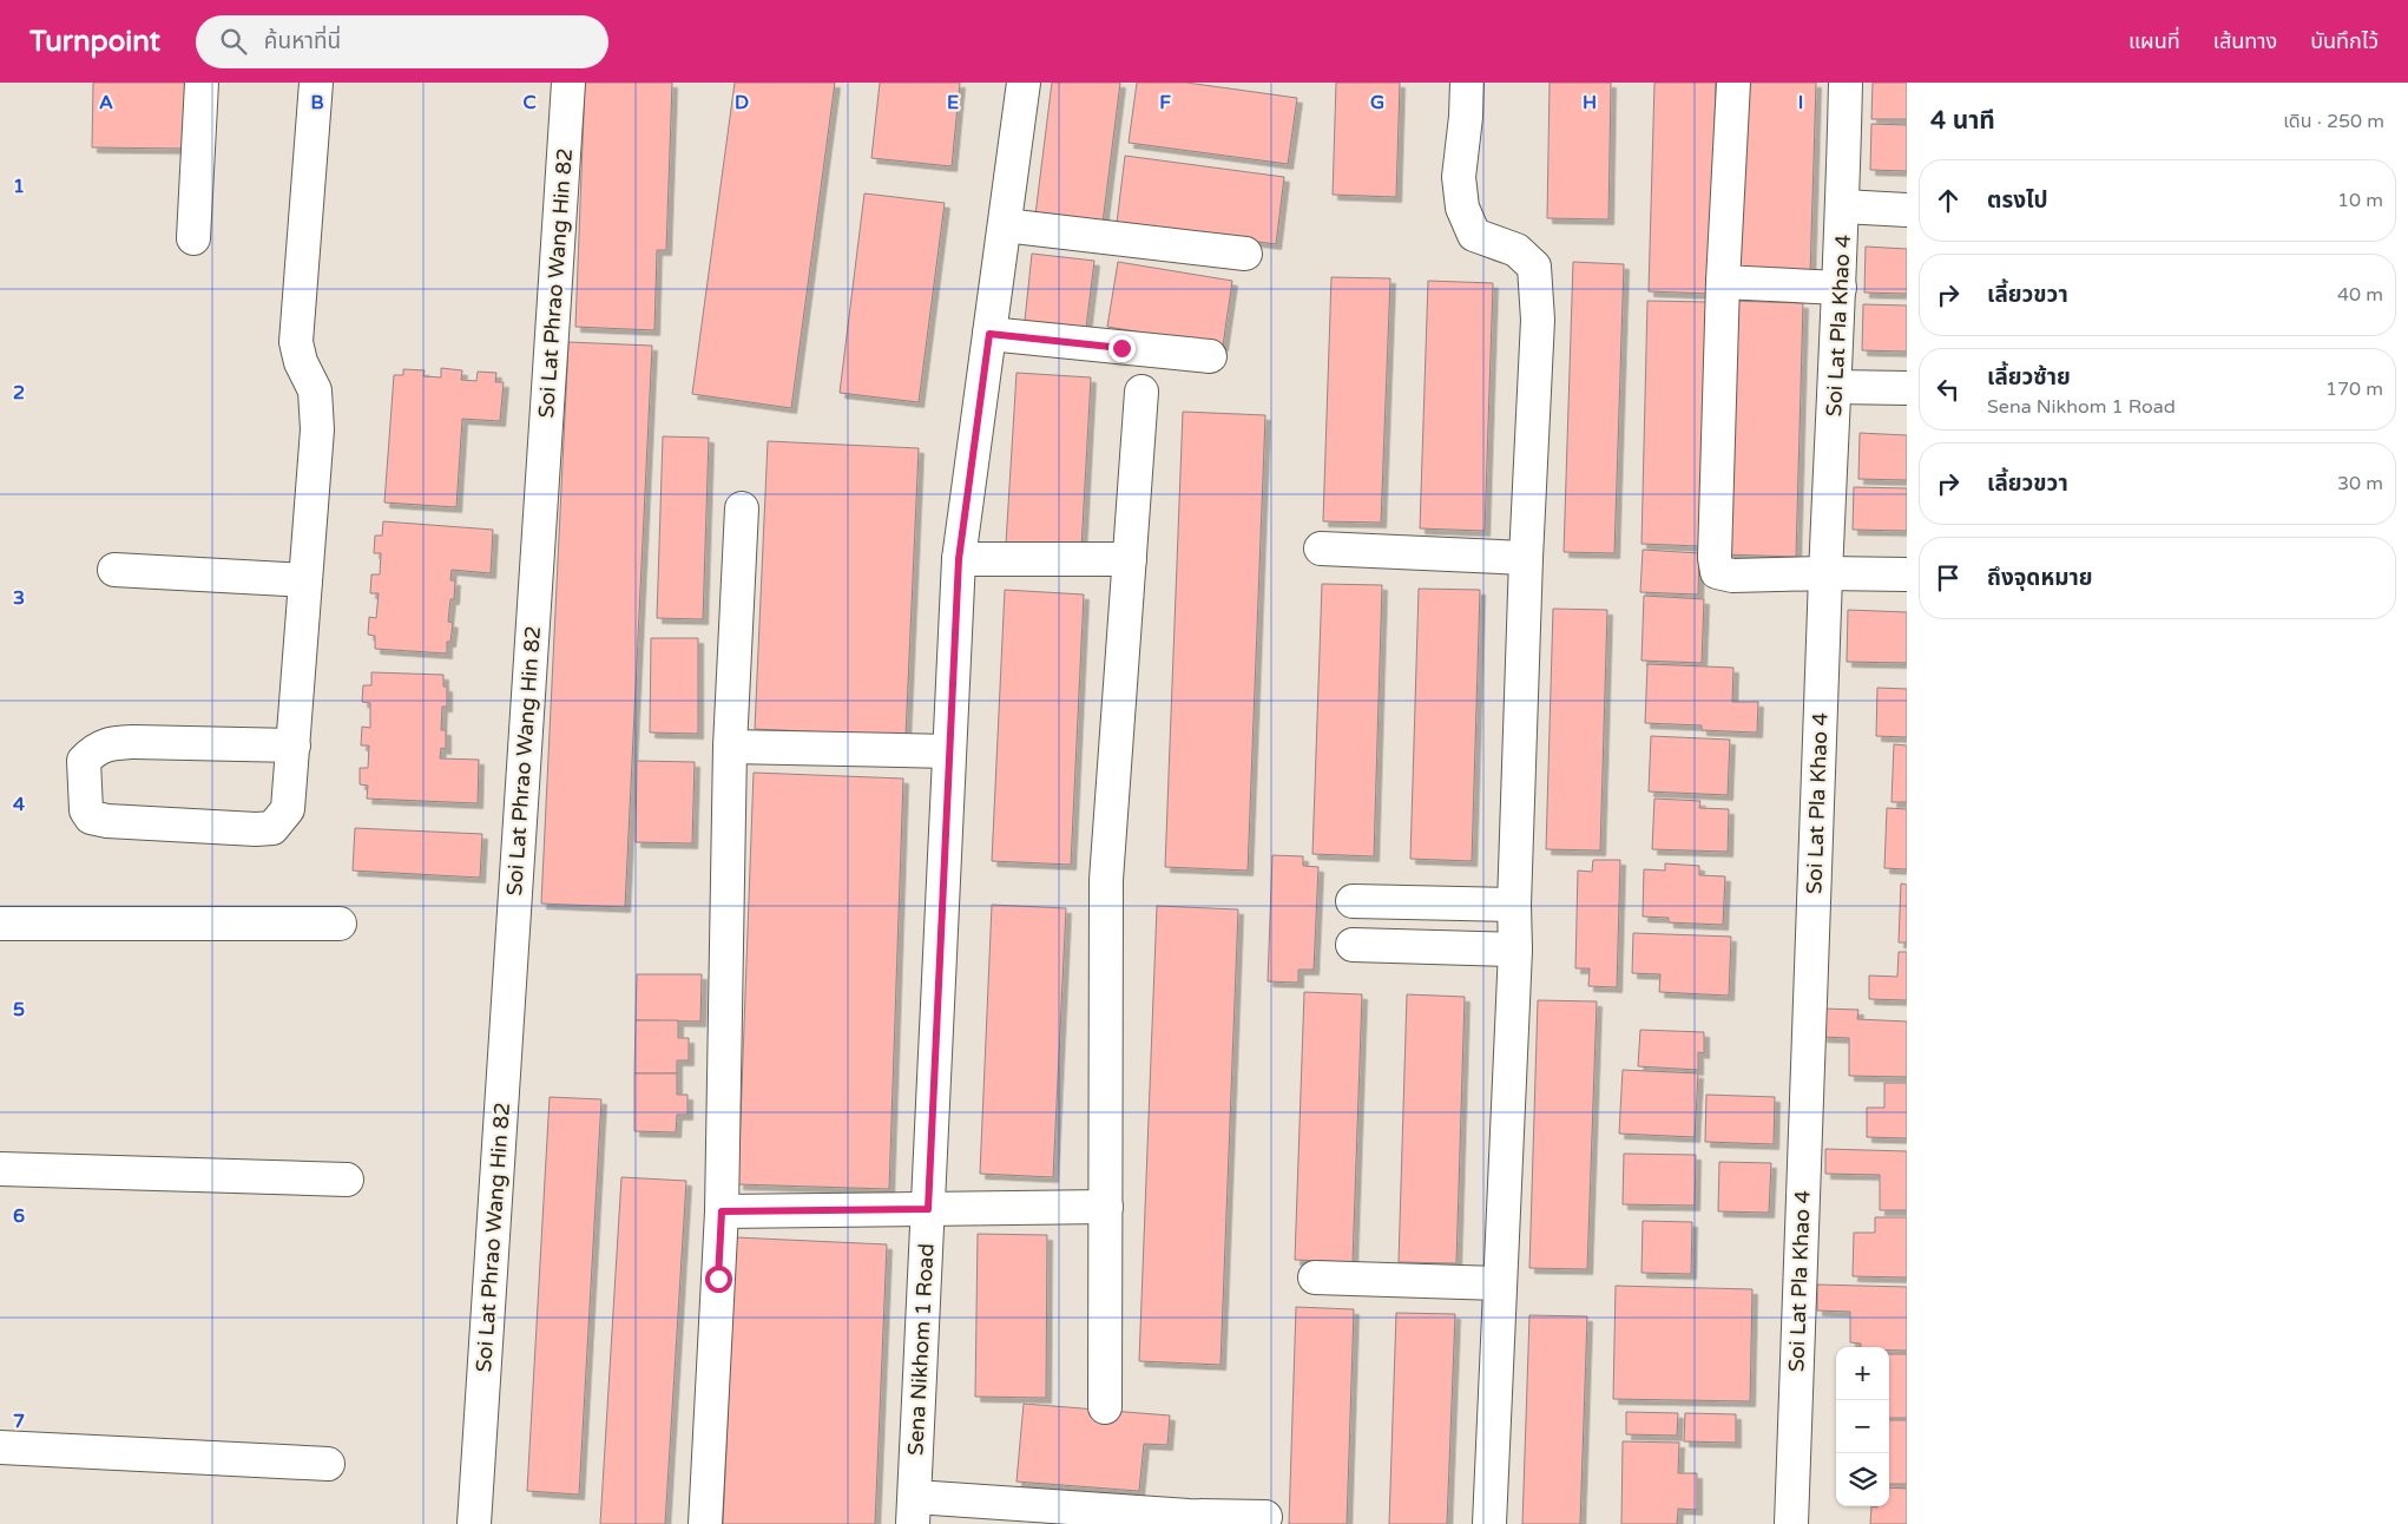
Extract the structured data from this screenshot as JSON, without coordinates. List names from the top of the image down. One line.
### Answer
{"streets":{"street":["Soi Lat Phrao Wang Hin 82","Soi Lat Pla Khao 4","Sena Nikhom 1 Road"]},"page":{"header":"Turnpoint","search":"ค้นหาที่นี่","nav":["แผนที่","เส้นทาง","บันทึกไว้"],"heading":["4 นาที","เดิน · 250 m"],"list":[["ตรงไป","10 m"],["เลี้ยวขวา","40 m"],["เลี้ยวซ้าย","Sena Nikhom 1 Road","170 m"],["เลี้ยวขวา","30 m"],"ถึงจุดหมาย"],"map_buttons":["+","−"]},"grid":{"columns":["A","B","C","D","E","F","G","H","I"],"rows":["1","2","3","4","5","6","7"]}}
